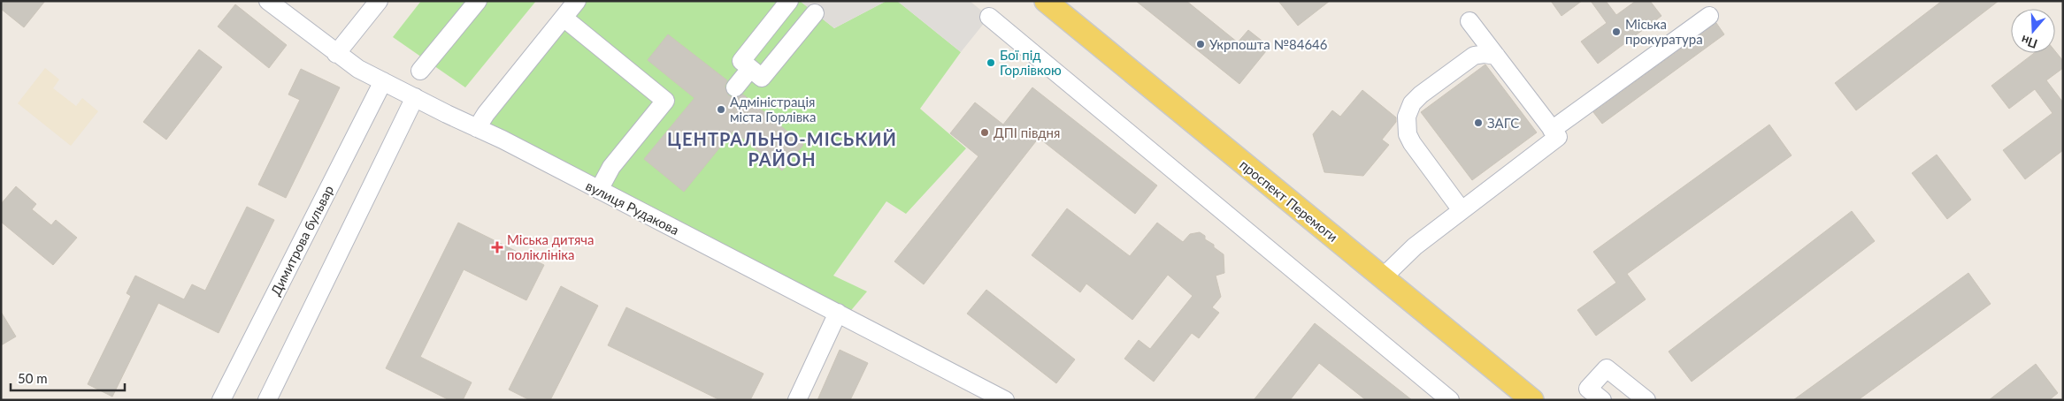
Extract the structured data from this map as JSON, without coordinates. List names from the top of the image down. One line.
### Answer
{"streets":{"main road":["проспект Перемоги"],"street":["вулиця Рудакова","Димитрова бульвар"]},"crossings":[["вулиця Рудакова","Димитрова бульвар"]],"districts":["ЦЕНТРАЛЬНО-МІСЬКИЙ РАЙОН"],"places":{"other":["Міська прокуратура","Укрпошта №84646","Бої під Горлівкою","Адміністрація міста Горлівка","ЗАГС","ДПІ півдня"],"health":["Міська дитяча поліклініка"]},"scale_bar":"50 m","north":"bottom"}
